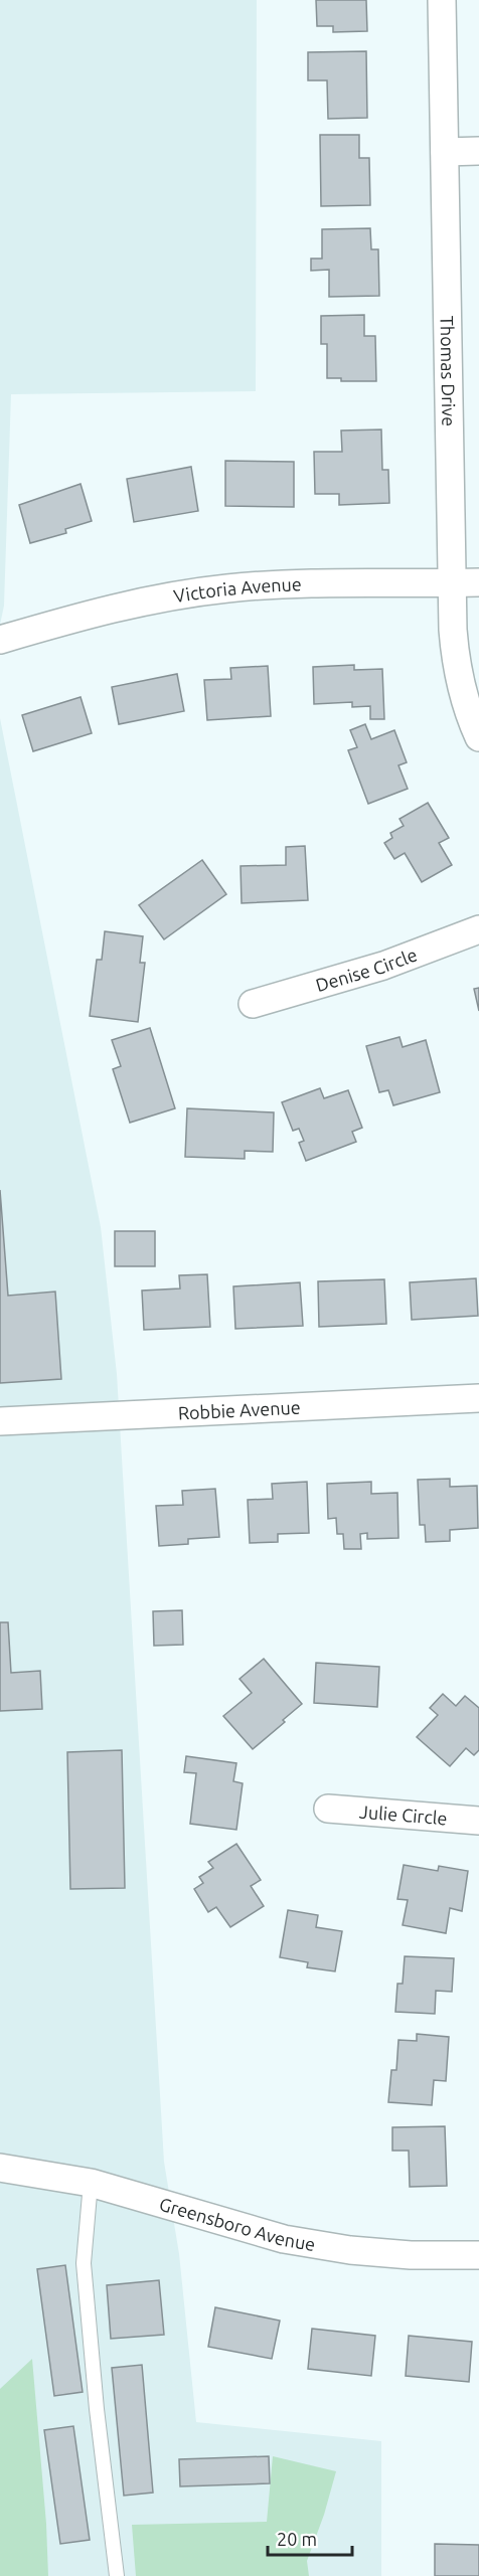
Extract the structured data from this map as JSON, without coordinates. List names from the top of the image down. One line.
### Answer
{"streets":{"street":["Thomas Drive","Victoria Avenue","Denise Circle","Robbie Avenue","Julie Circle","Greensboro Avenue"]},"crossings":[["Thomas Drive","Victoria Avenue"]],"scale_bar":"20 m"}
